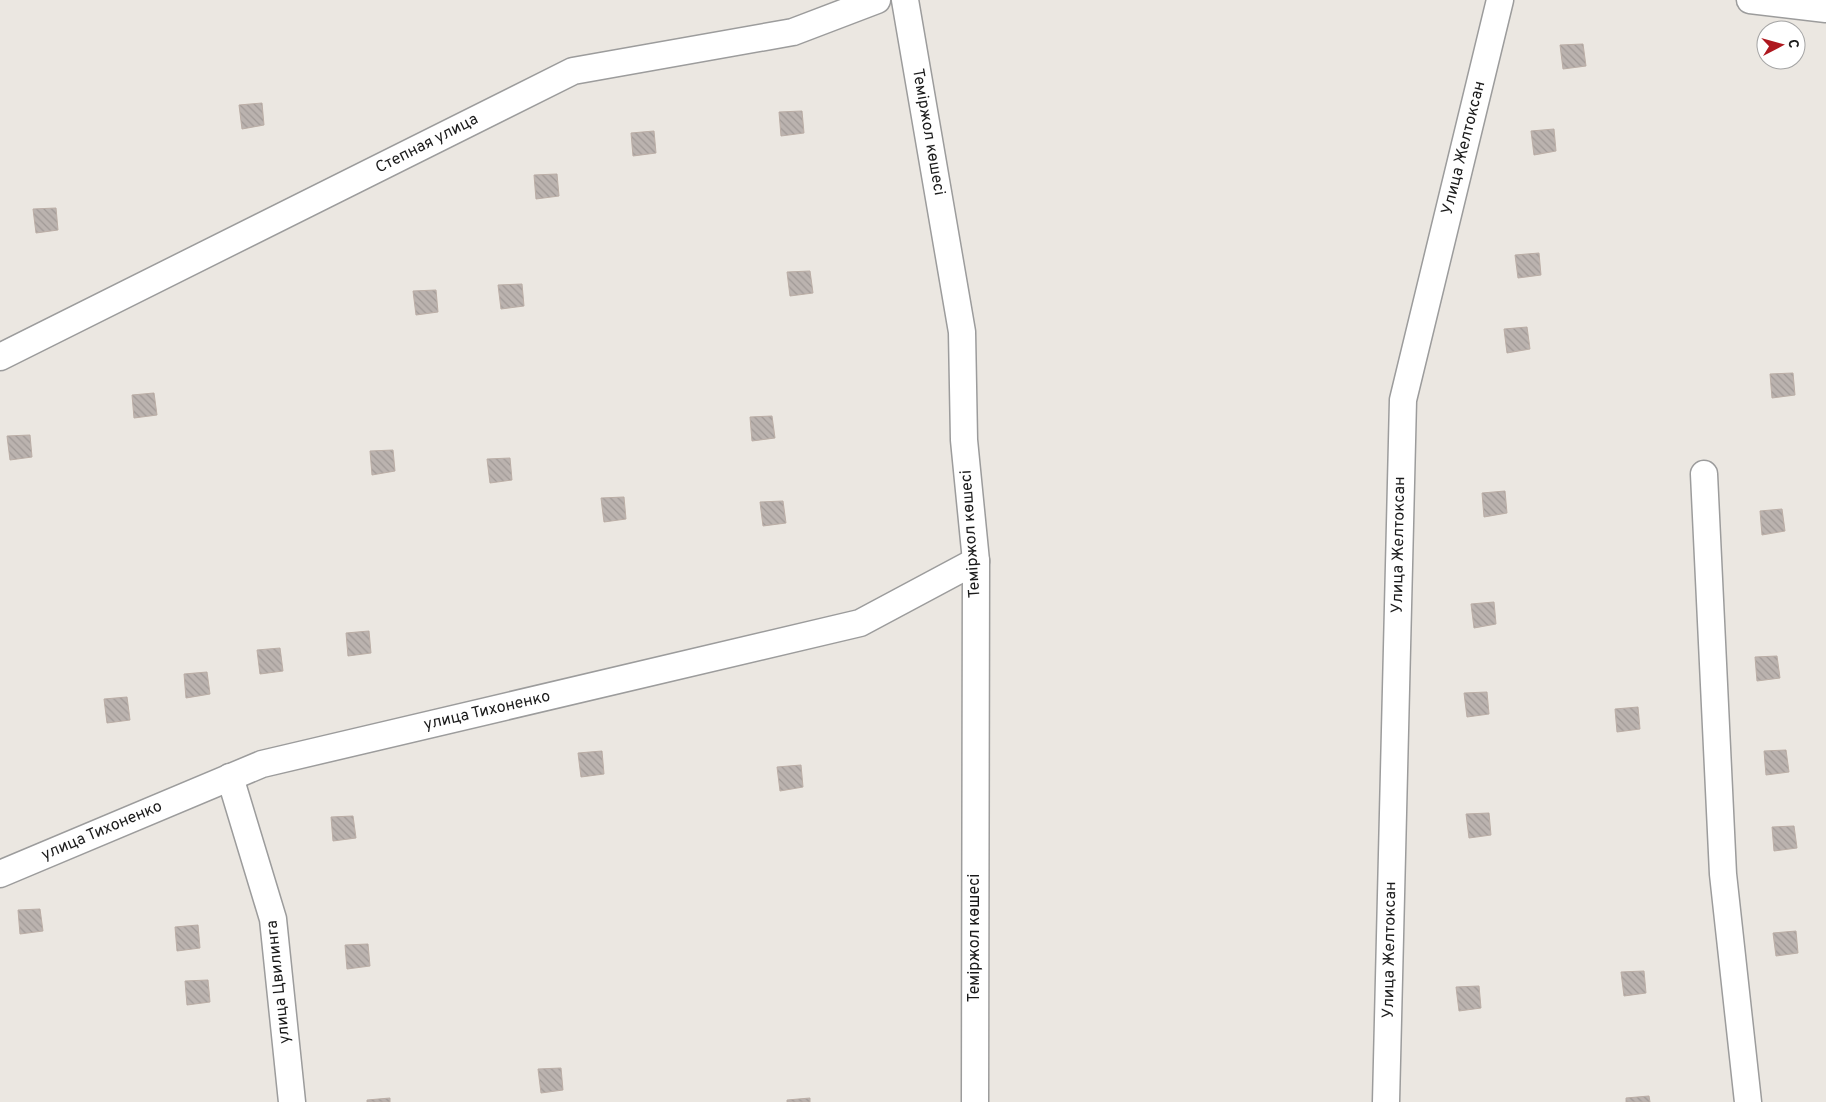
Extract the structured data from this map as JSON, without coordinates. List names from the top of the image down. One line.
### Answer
{"streets":{"street":["Теміржол көшесі","Степная улица","Улица Желтоксан","улица Тихоненко","улица Цвилинга"]},"crossings":[["Теміржол көшесі","улица Тихоненко"],["улица Тихоненко","улица Цвилинга"]],"north":"right"}
